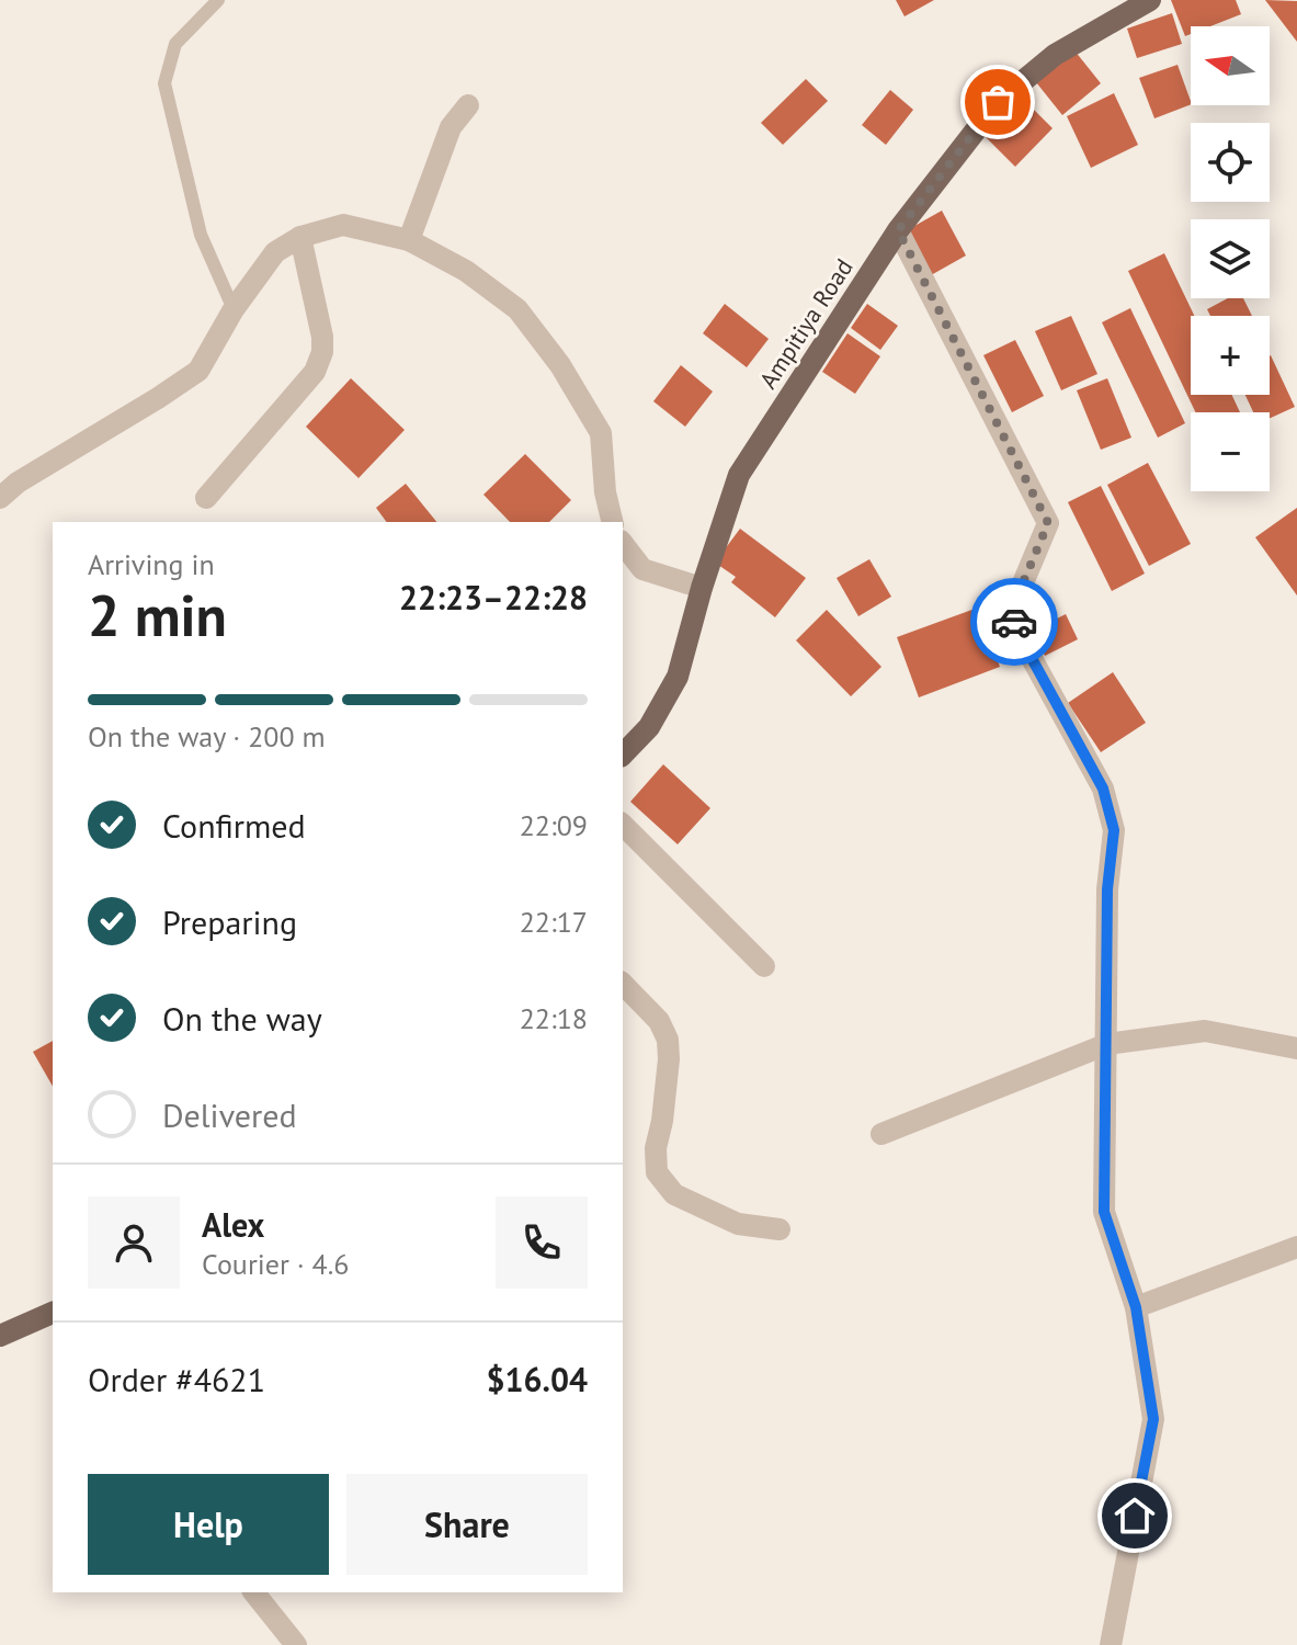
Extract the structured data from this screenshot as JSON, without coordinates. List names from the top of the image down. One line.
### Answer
{"streets":{"main road":["Ampitiya Road"]},"north":"left","page":{"map_buttons":["+","−"],"heading":["2 min","Arriving in","22:23–22:28"],"panel":["Alex","Courier · 4.6","Order #4621","$16.04"],"bar":"On the way · 200 m","list":[["Confirmed","22:09"],["Preparing","22:17"],["On the way","22:18"],"Delivered"],"buttons":["Help","Share"]}}
